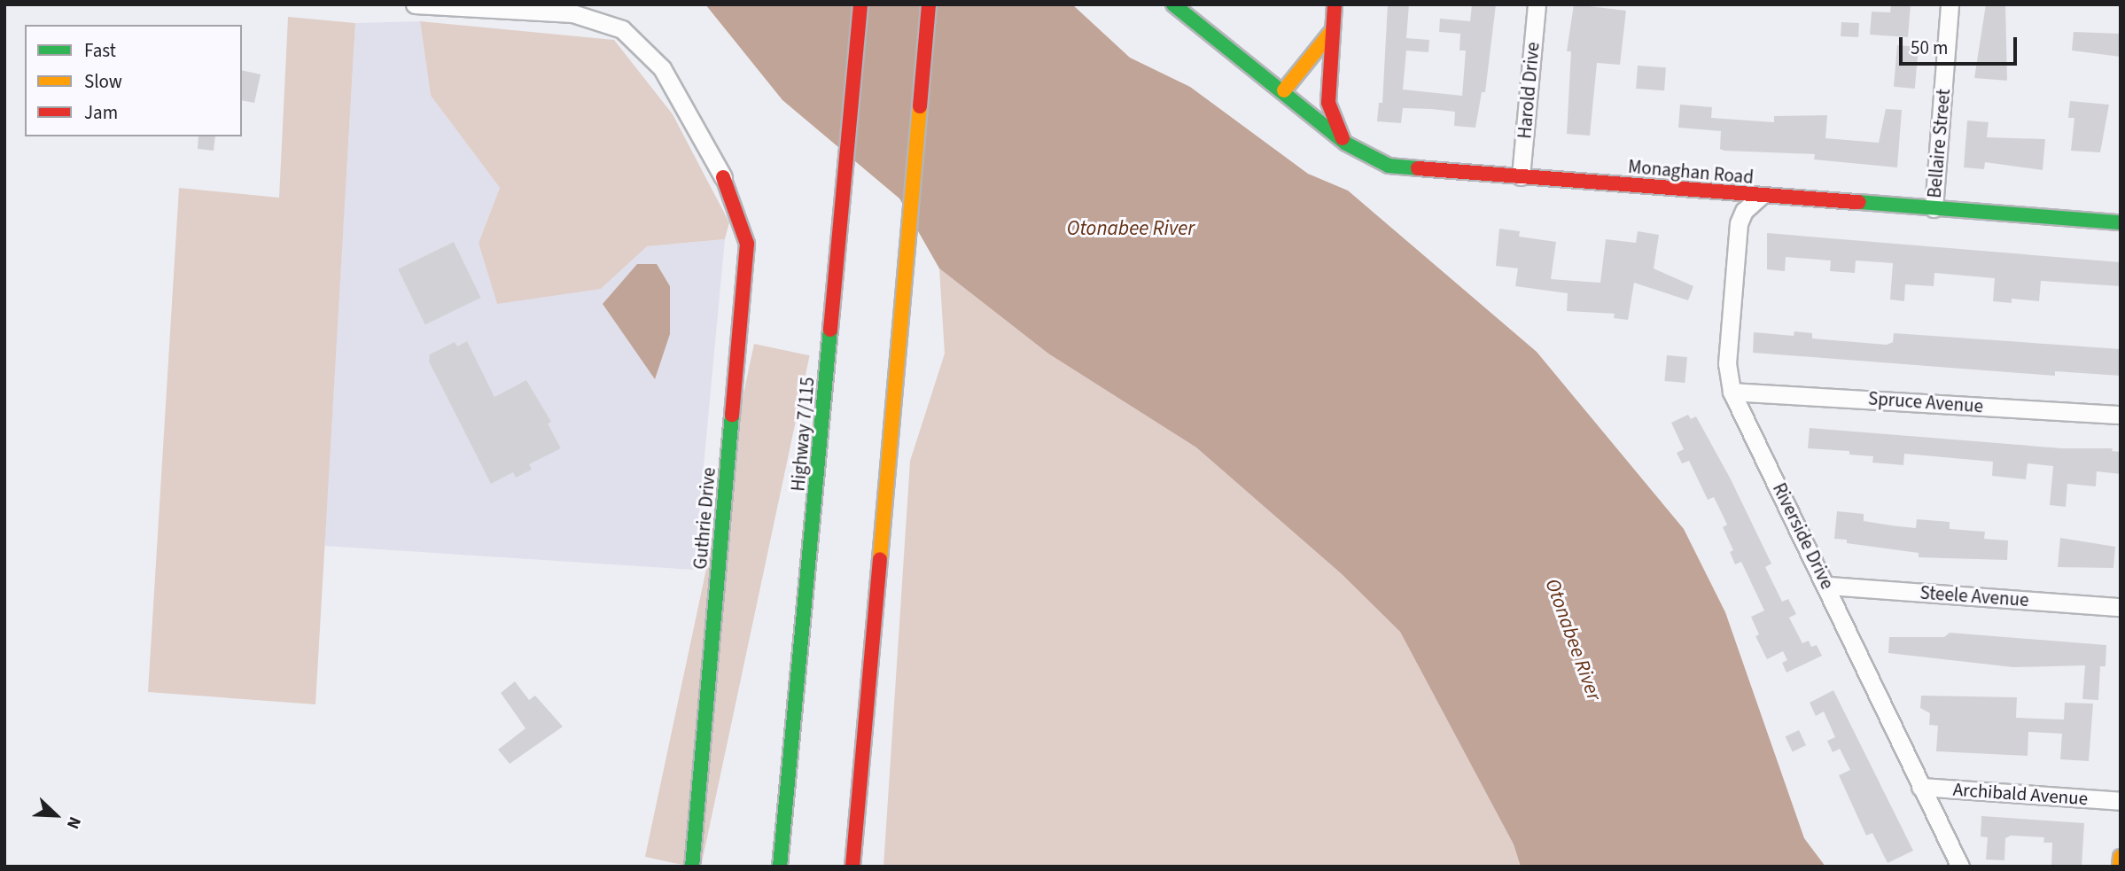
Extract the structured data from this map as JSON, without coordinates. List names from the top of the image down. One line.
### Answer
{"streets":{"main road":["Monaghan Road","Highway 7/115","Guthrie Drive"],"street":["Harold Drive","Bellaire Street","Spruce Avenue","Riverside Drive","Steele Avenue","Archibald Avenue"]},"crossings":[["Harold Drive","Monaghan Road"],["Bellaire Street","Monaghan Road"],["Monaghan Road","Riverside Drive"],["Spruce Avenue","Riverside Drive"],["Riverside Drive","Steele Avenue"],["Riverside Drive","Archibald Avenue"]],"water":["Otonabee River"],"legend":["Fast","Slow","Jam"],"scale_bar":"50 m","north":"bottom right"}
